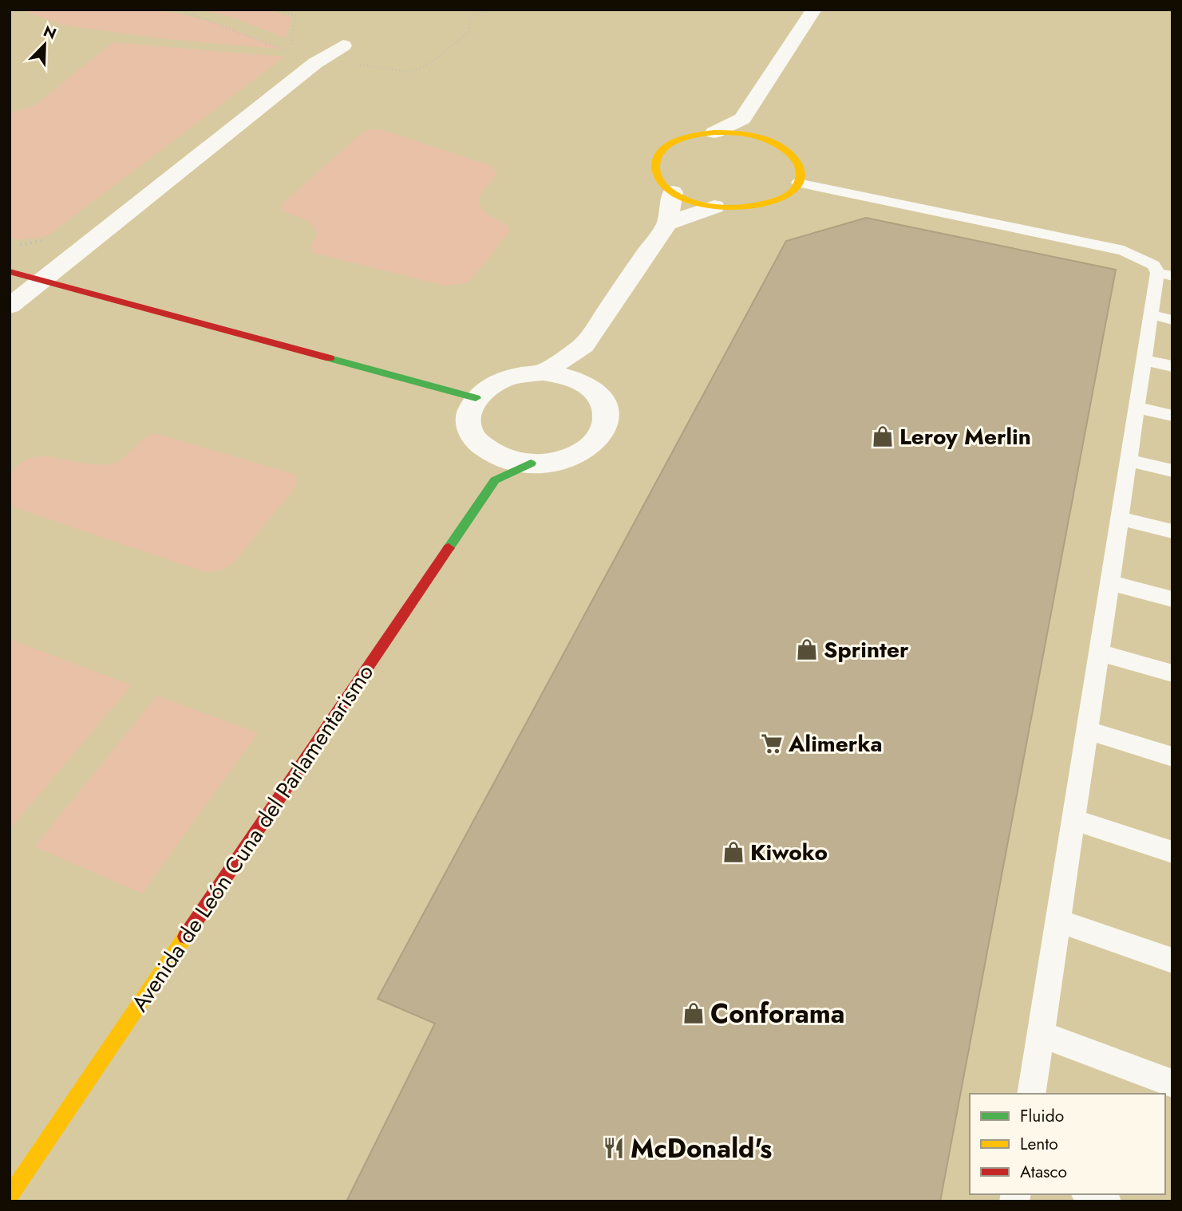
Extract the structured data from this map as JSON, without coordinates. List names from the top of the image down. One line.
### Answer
{"streets":{"street":["Avenida de León Cuna del Parlamentarismo"]},"places":{"shop":["Leroy Merlin","Sprinter","Kiwoko","Conforama"],"supermarket":["Alimerka"],"restaurant":["McDonald's"]},"legend":["Fluido","Lento","Atasco"],"north":"top right"}
